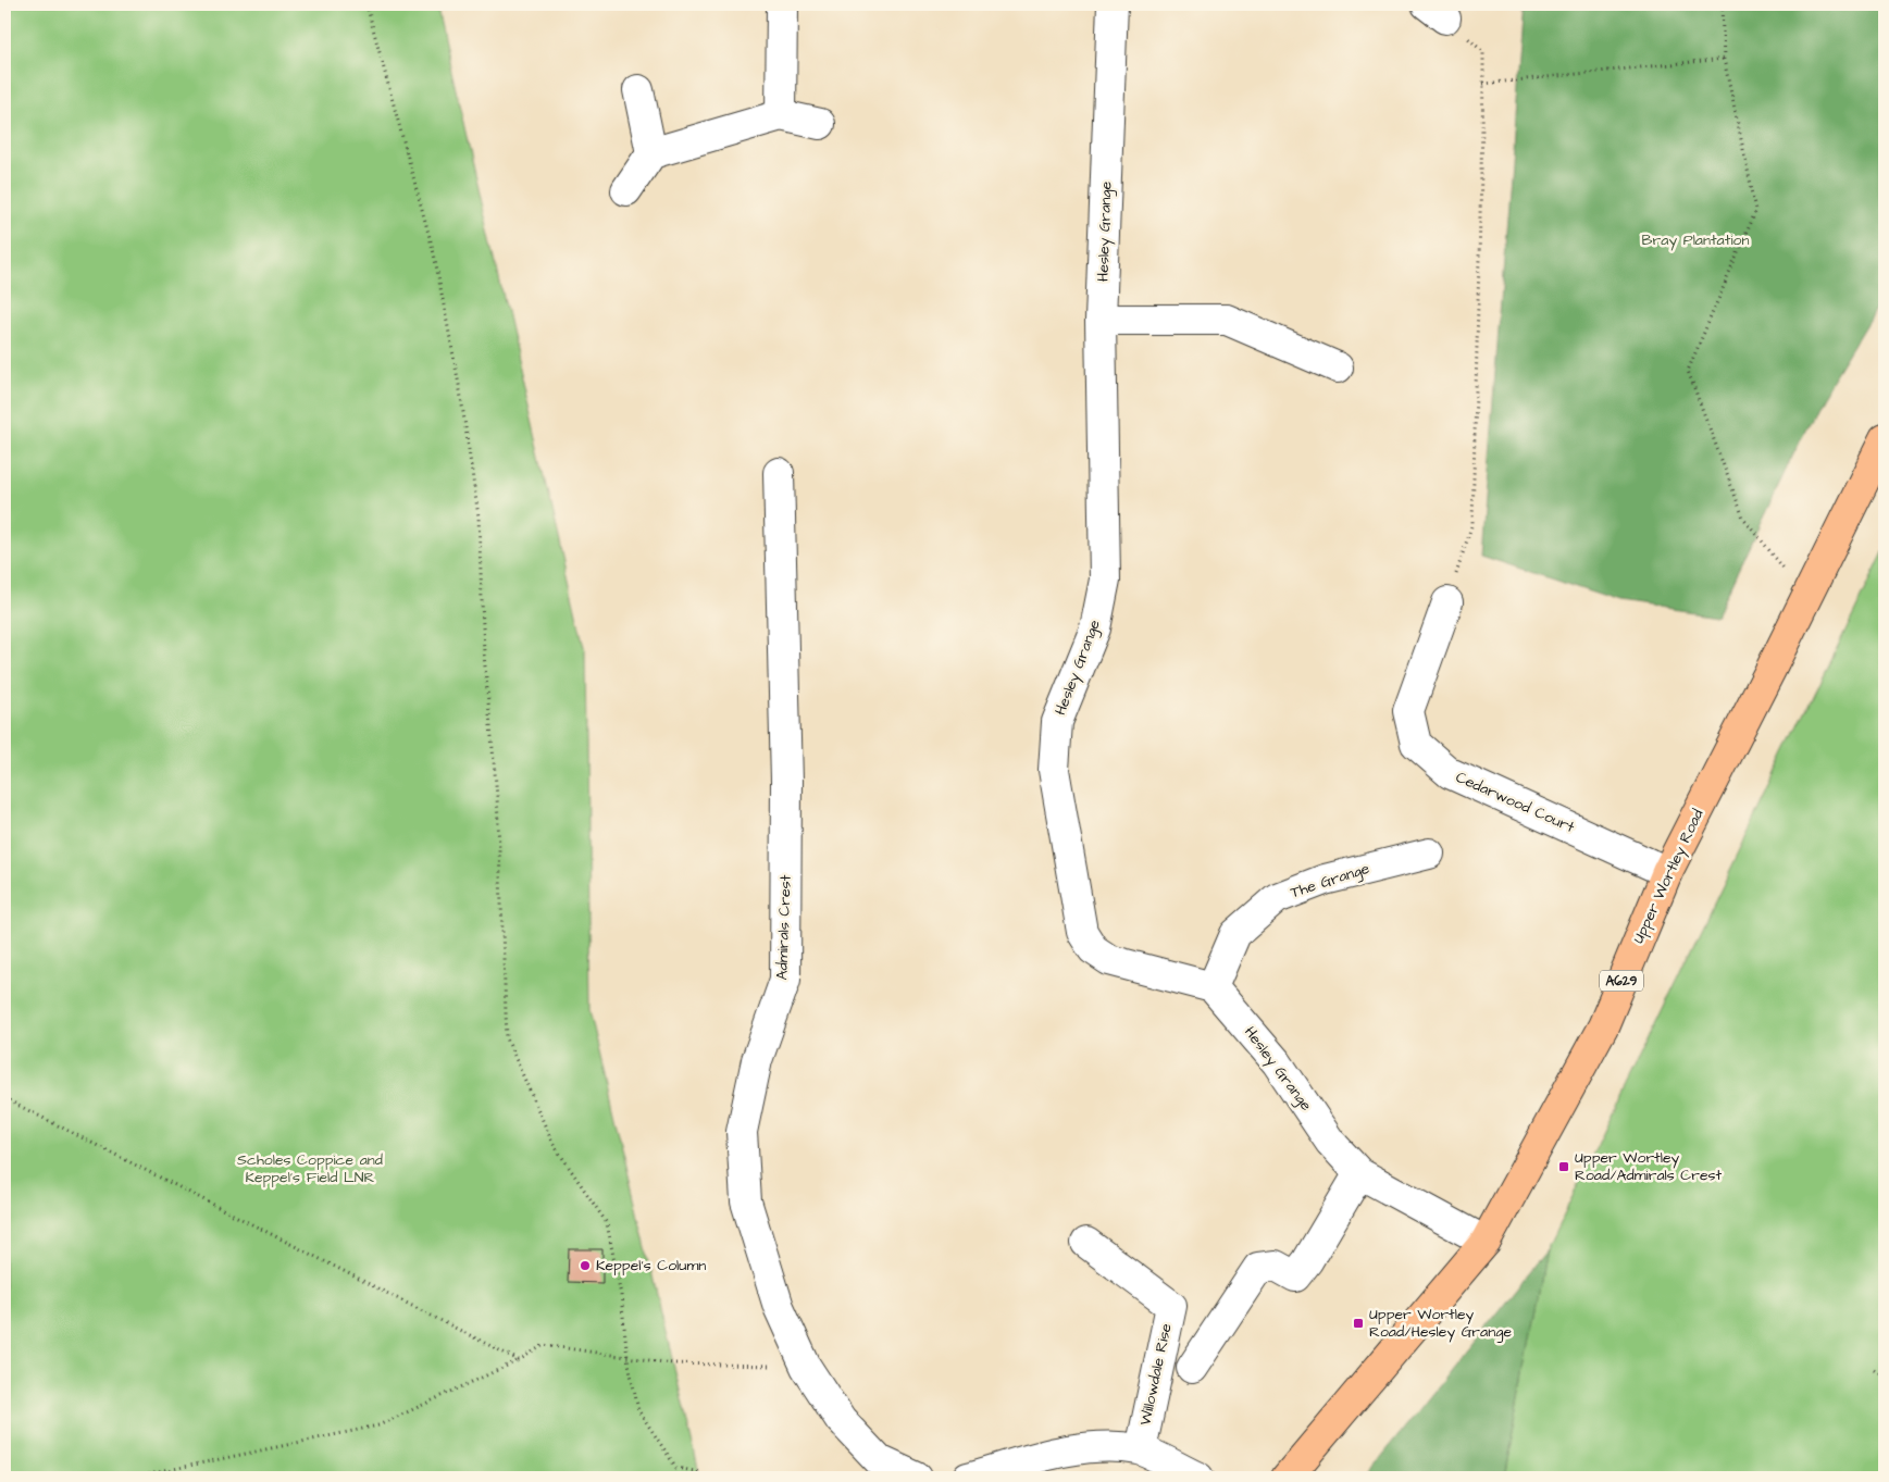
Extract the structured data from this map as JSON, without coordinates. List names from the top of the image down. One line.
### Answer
{"streets":{"main road":["Upper Wortley Road","A629"],"street":["Hesley Grange","Cedarwood Court","The Grange","Admirals Crest","Willowdale Rise"]},"crossings":[["Hesley Grange","Upper Wortley Road"],["Hesley Grange","The Grange"],["Cedarwood Court","Upper Wortley Road"]],"parks":["Bray Plantation","Scholes Coppice and Keppel's Field LNR"],"places":{"transit":["Upper Wortley Road/Admirals Crest","Upper Wortley Road/Hesley Grange"],"other":["Keppel's Column"]}}
